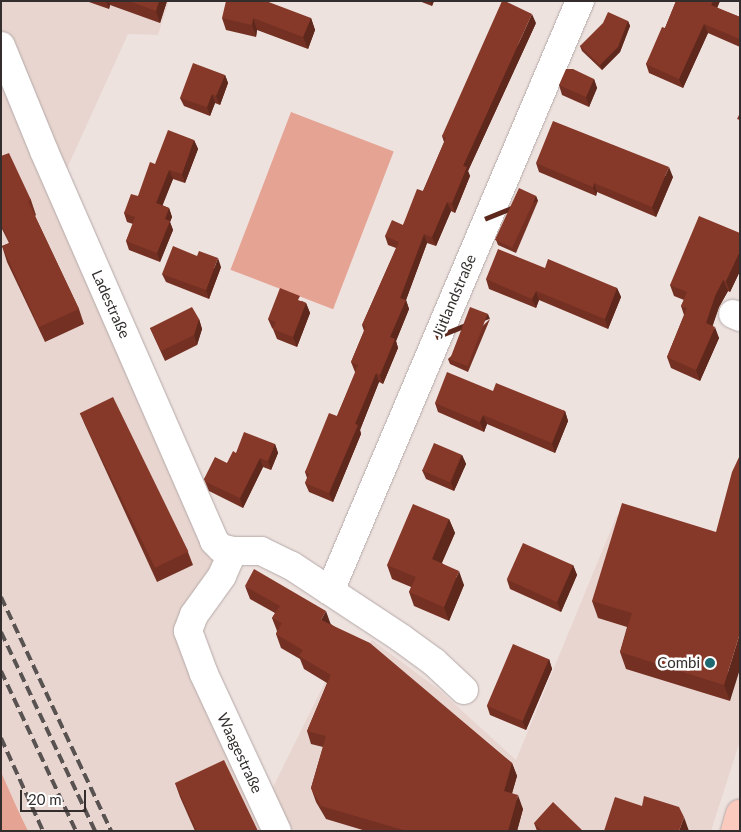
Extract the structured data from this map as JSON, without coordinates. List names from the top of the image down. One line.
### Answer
{"streets":{"street":["Jütlandstraße","Ladestraße","Waagestraße"]},"crossings":[["Ladestraße","Waagestraße"]],"places":["Combi"],"scale_bar":"20 m"}
